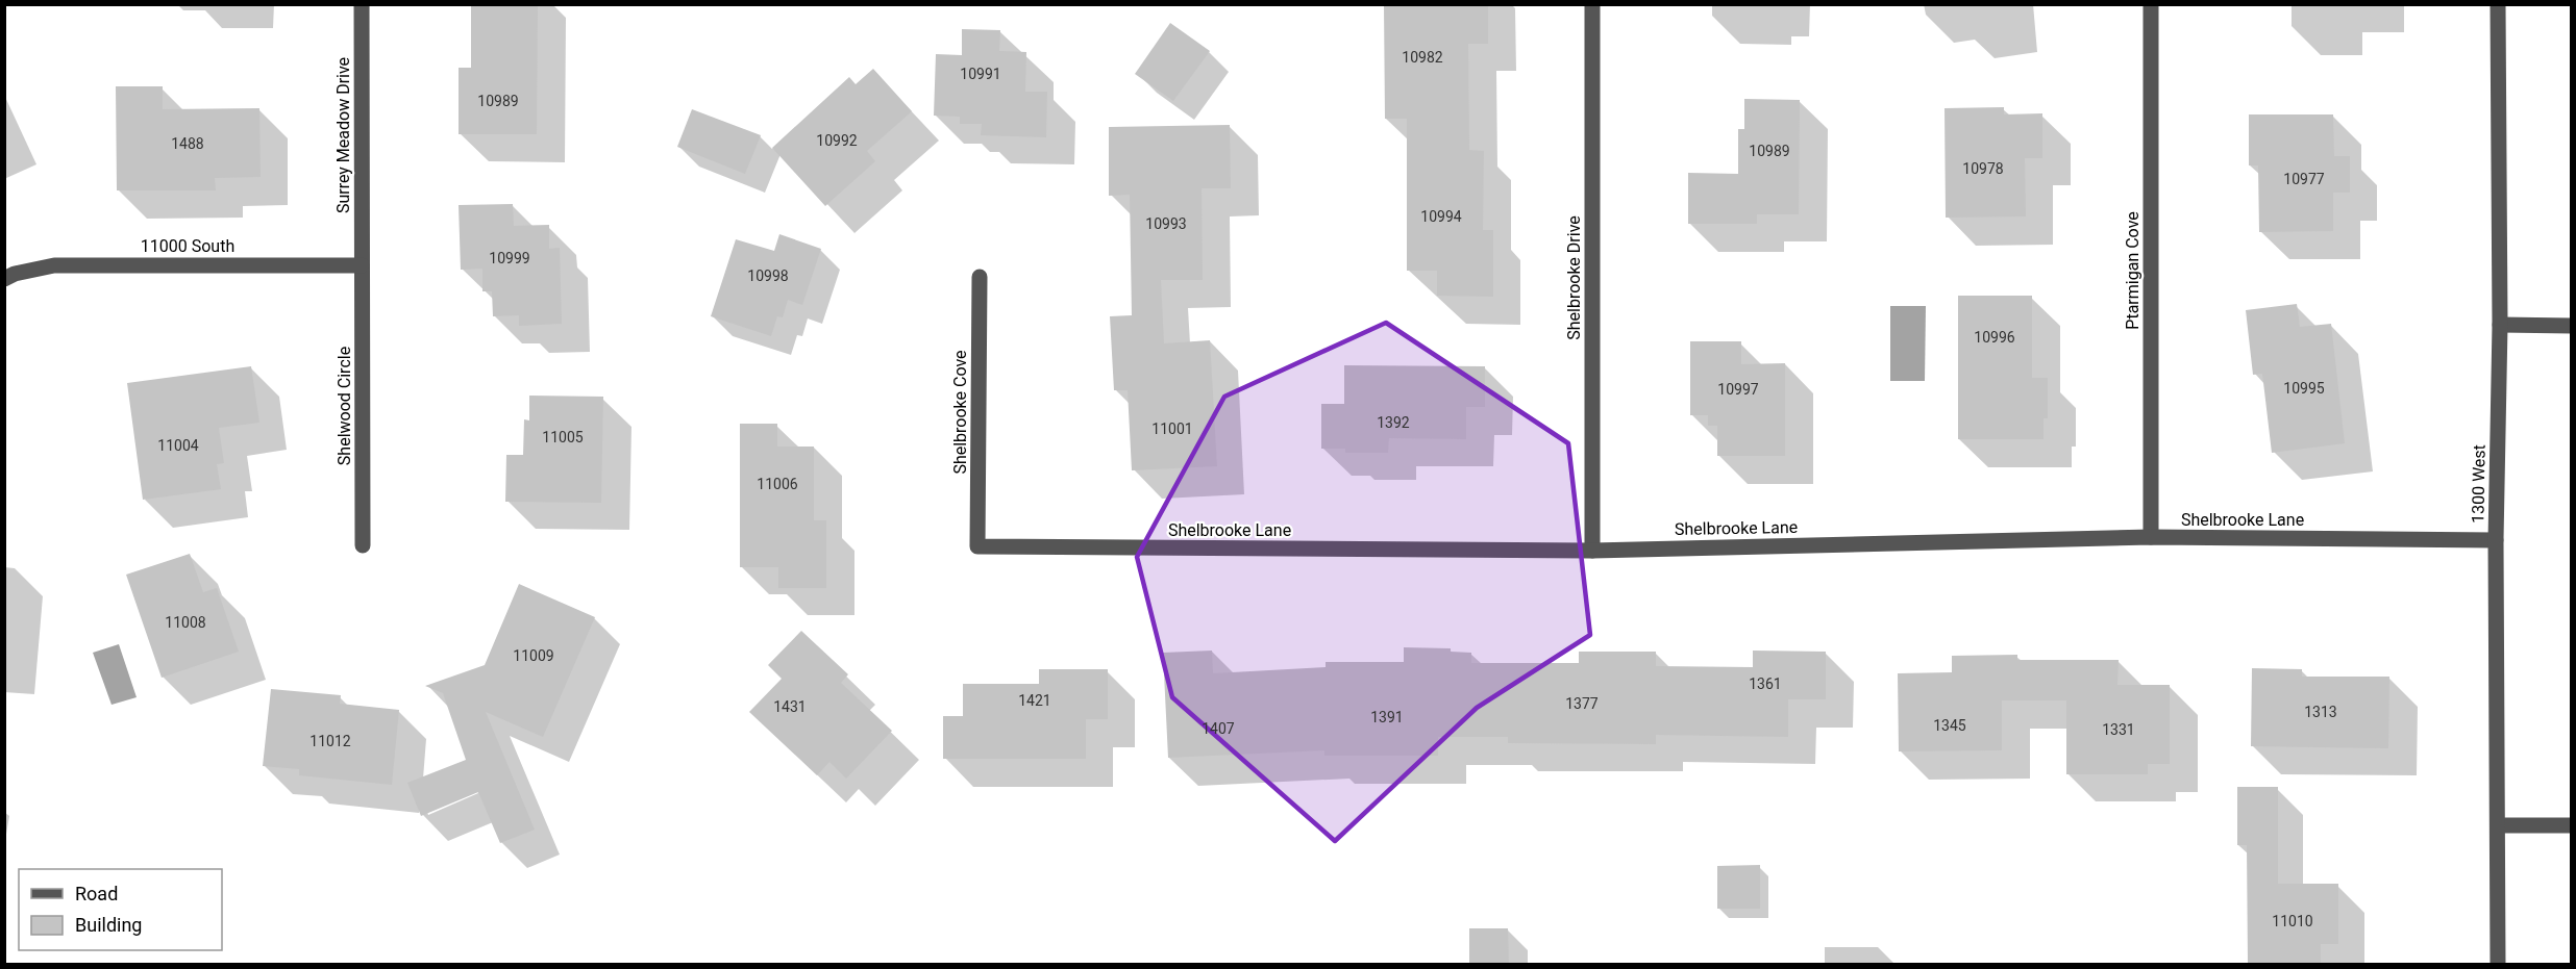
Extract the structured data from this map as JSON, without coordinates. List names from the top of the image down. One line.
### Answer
{"streets":{"street":["Surrey Meadow Drive","11000 South","Ptarmigan Cove","Shelbrooke Drive","Shelwood Circle","Shelbrooke Cove","1300 West","Shelbrooke Lane"]},"crossings":[["Surrey Meadow Drive","11000 South"],["Surrey Meadow Drive","Shelwood Circle"],["11000 South","Shelwood Circle"],["Ptarmigan Cove","Shelbrooke Lane"],["Shelbrooke Drive","Shelbrooke Lane"],["Shelbrooke Cove","Shelbrooke Lane"],["1300 West","Shelbrooke Lane"]],"house_numbers":["10982","10991","10989","10992","1488","10989","10978","10977","10994","10993","10999","10998","10996","10995","10997","1392","11001","11005","11004","11006","11008","11009","1361","1421","1377","1431","1313","1391","1345","1407","1331","11012","11010"],"legend":["Road","Building"]}
